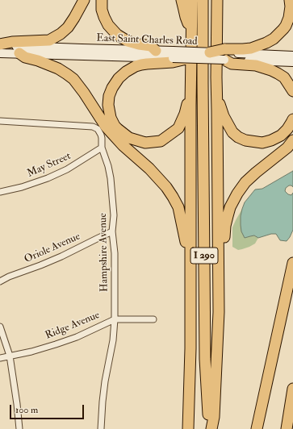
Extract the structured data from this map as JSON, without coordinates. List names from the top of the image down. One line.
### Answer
{"streets":{"highway":["I 290"],"main road":["East Saint Charles Road"],"street":["May Street","Oriole Avenue","Hampshire Avenue","Ridge Avenue"]},"crossings":[["May Street","Hampshire Avenue"],["Oriole Avenue","Hampshire Avenue"],["Hampshire Avenue","Ridge Avenue"]],"scale_bar":"100 m"}
